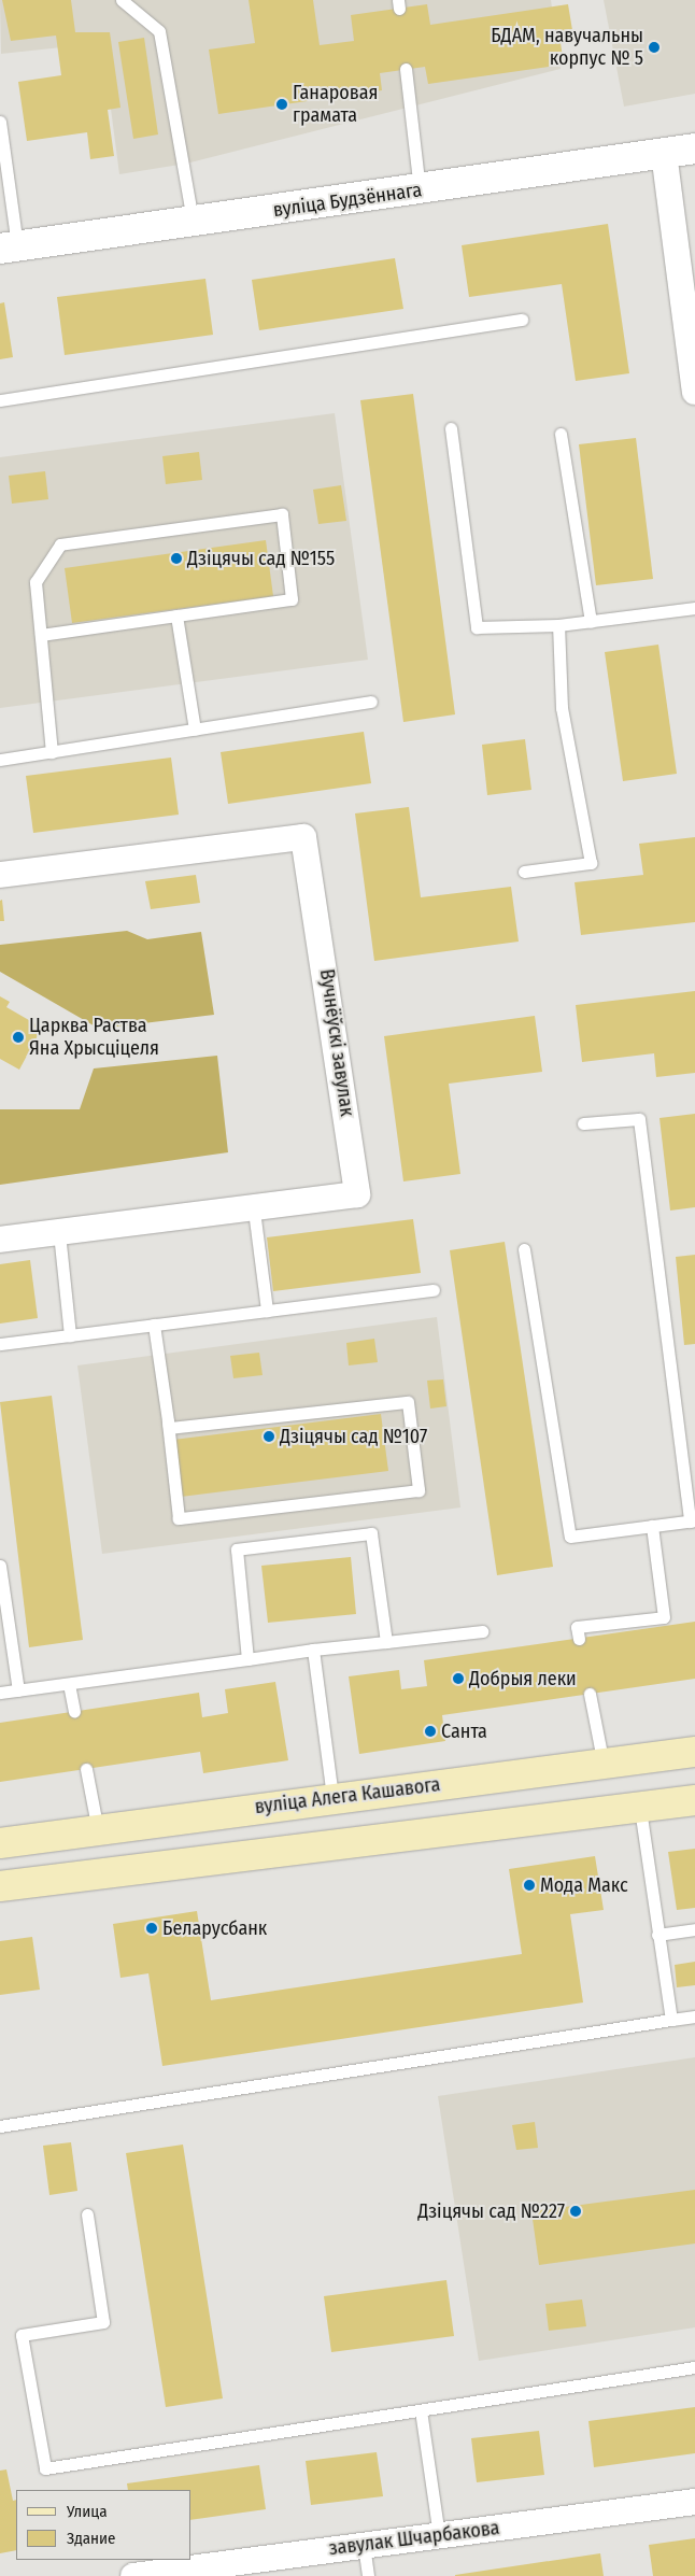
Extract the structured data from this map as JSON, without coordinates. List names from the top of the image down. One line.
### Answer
{"streets":{"main road":["вуліца Алега Кашавога"],"street":["вуліца Будзённага","Вучнёўскі завулак","завулак Шчарбакова"]},"places":["БДАМ, навучальны корпус № 5","Ганаровая грамата","Дзіцячы сад №155","Царква Раства Яна Хрысціцеля","Дзіцячы сад №107","Добрыя леки","Санта","Мода Макс","Беларусбанк","Дзіцячы сад №227"],"legend":["Улица","Здание"]}
